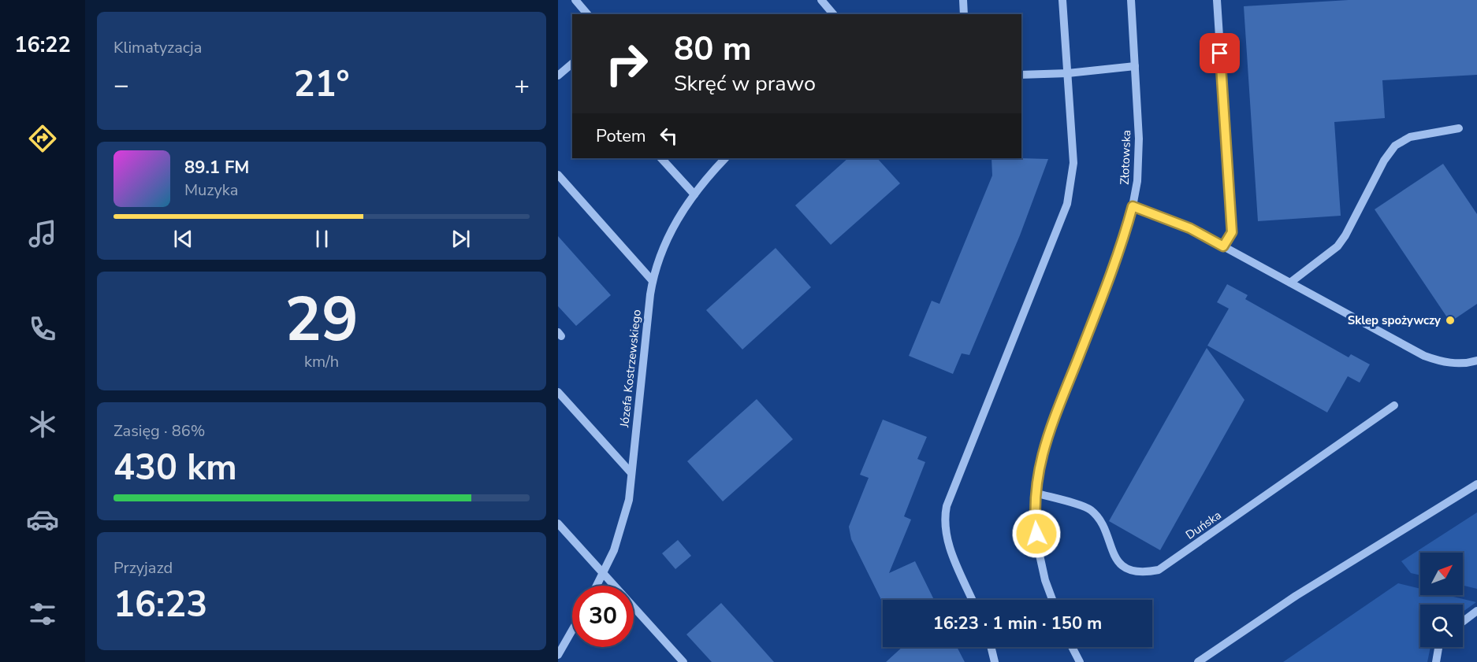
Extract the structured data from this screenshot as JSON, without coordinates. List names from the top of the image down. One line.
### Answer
{"streets":{"street":["Złotowska","Józefa Kostrzewskiego","Duńska"]},"crossings":[["Złotowska","Duńska"]],"places":["Sklep spożywczy"],"north":"top right","page":{"tabs":"16:22","tile":["Klimatyzacja",["29","km/h"],["Zasięg · 86%","430 km"],["Przyjazd","16:23"]],"turn":["80 m","Skręć w prawo"],"heat":["−","21°","+"],"then":"Potem","song":["89.1 FM","Muzyka"],"limit":"30","trip":"16:23 · 1 min · 150 m"}}
